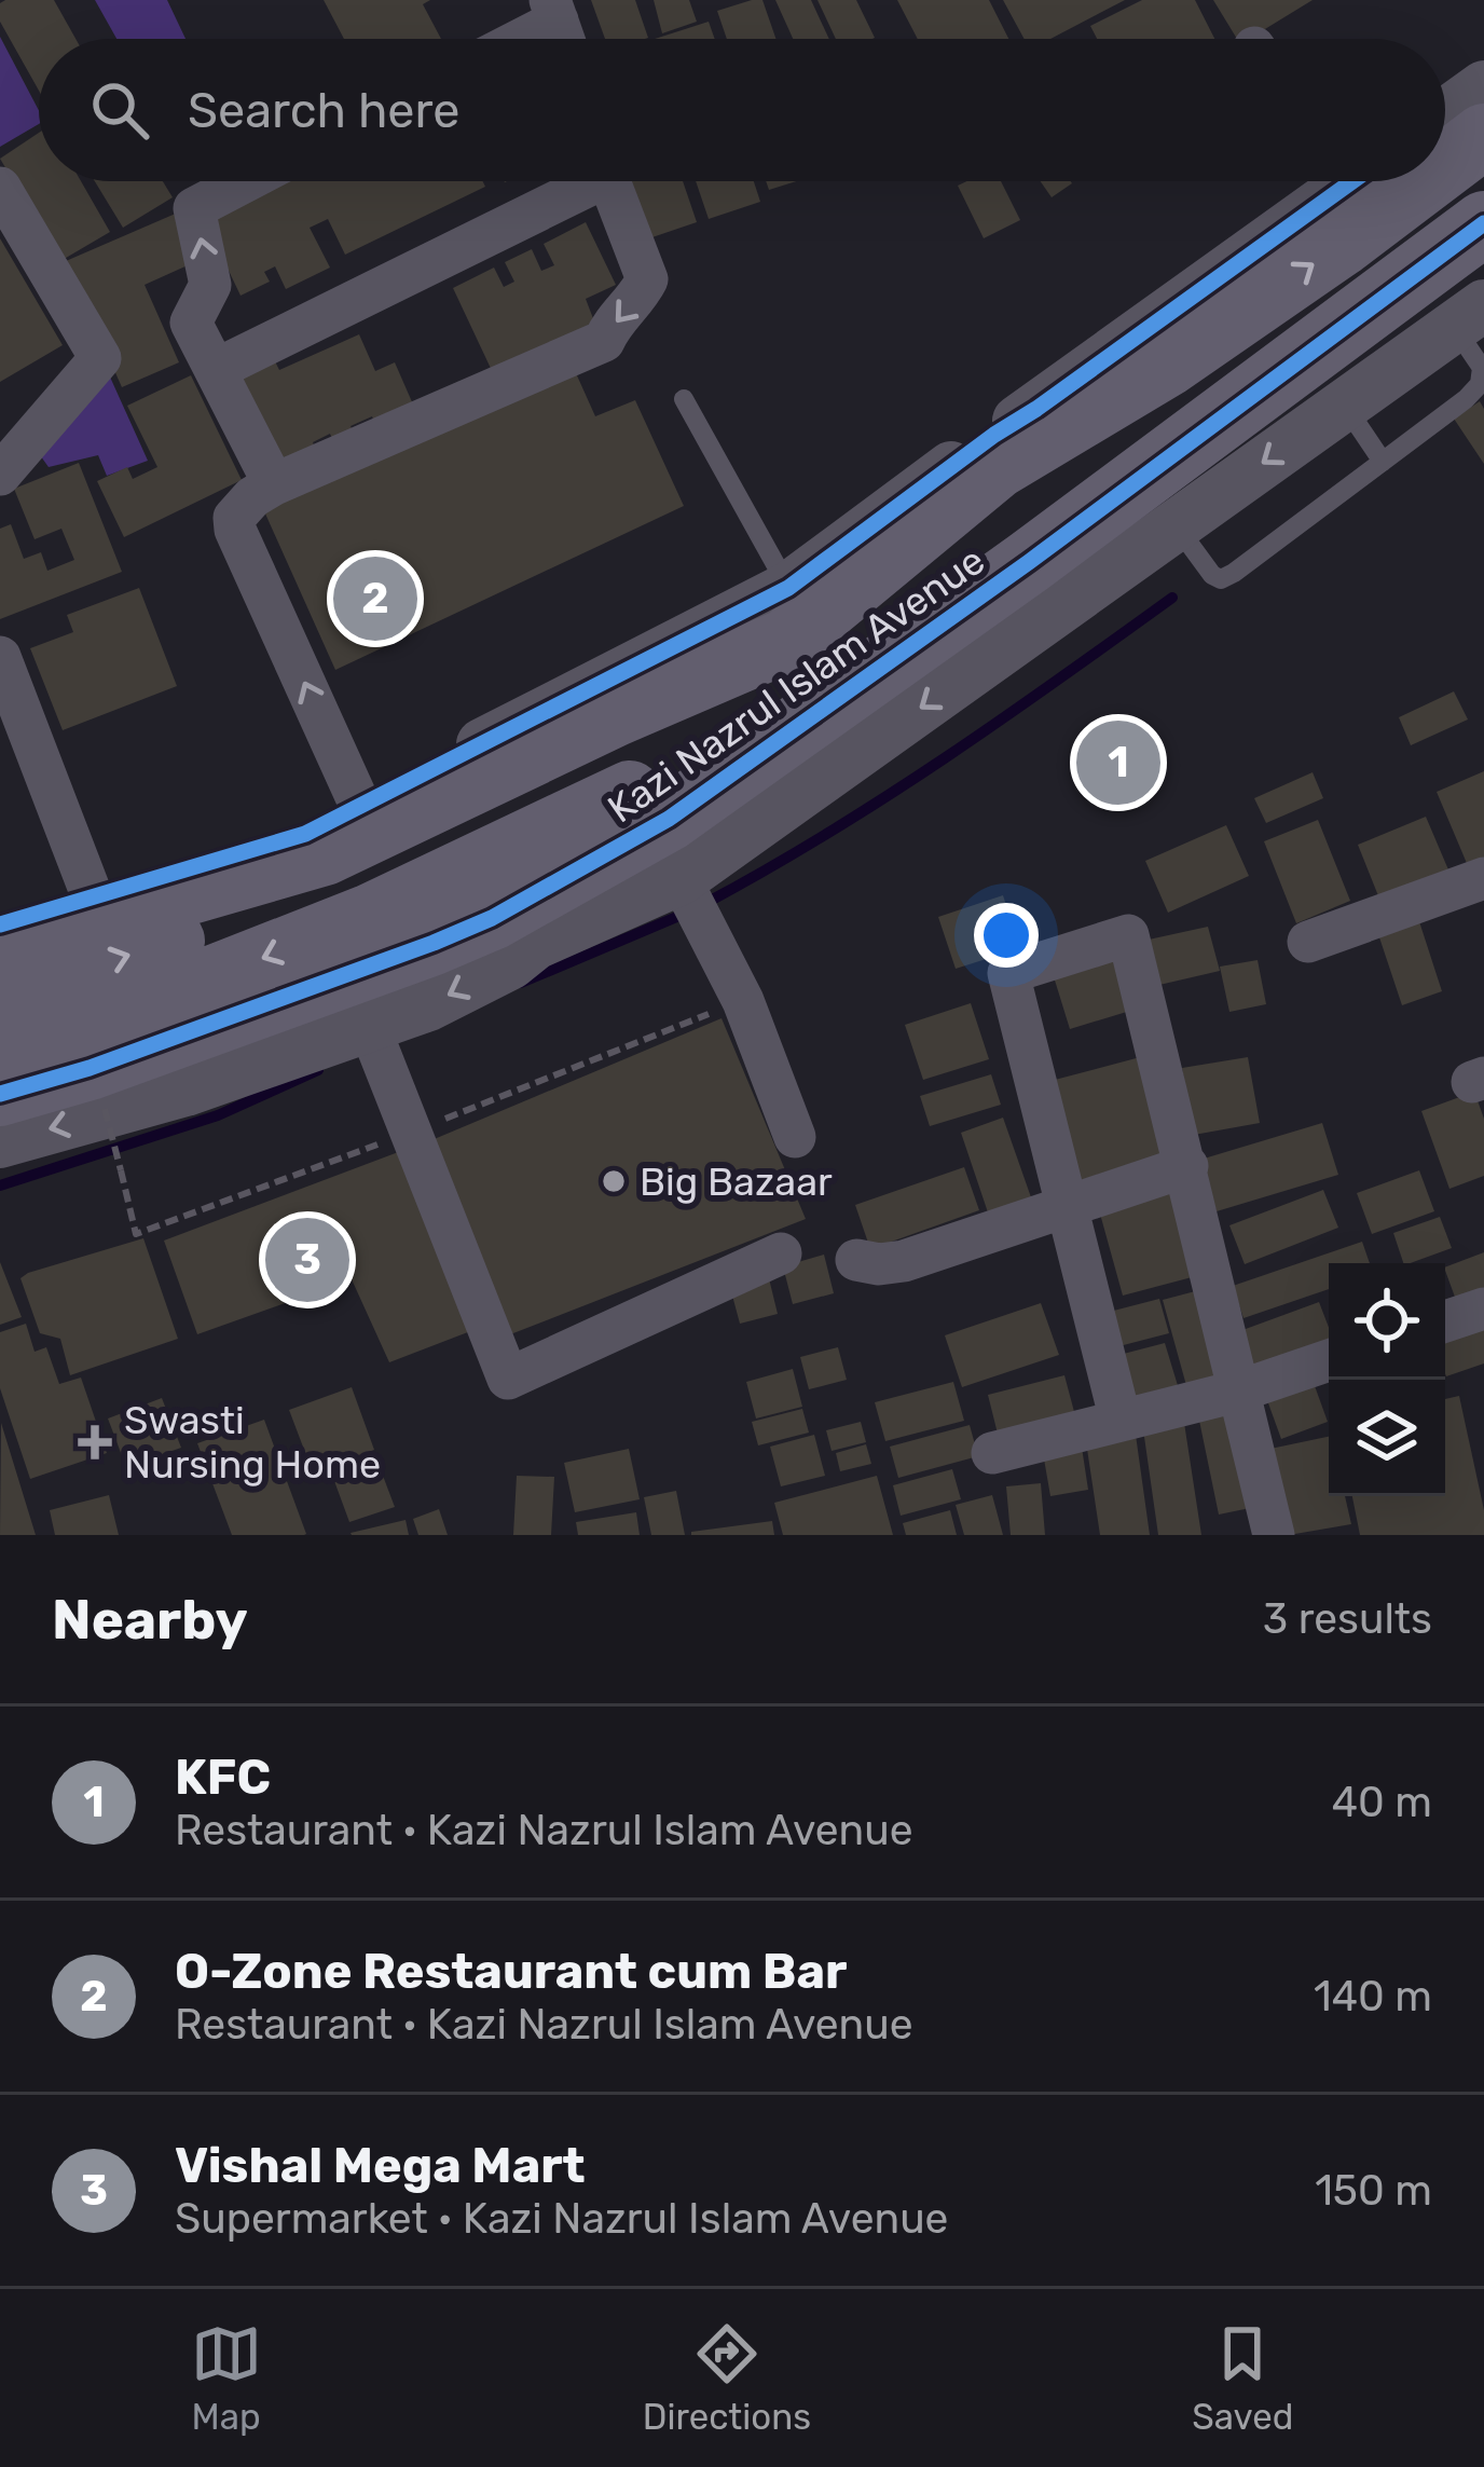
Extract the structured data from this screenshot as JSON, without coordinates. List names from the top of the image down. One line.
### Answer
{"streets":{"main road":["Kazi Nazrul Islam Avenue"]},"places":{"other":["Big Bazaar"],"health":["Swasti Nursing Home"]},"page":{"search":"Search here","pins":["2","1","3"],"heading":["Nearby","3 results"],"list":[{"mark":"1","name":"KFC","note":"Restaurant · Kazi Nazrul Islam Avenue","value":"40 m"},{"mark":"2","name":"O-Zone Restaurant cum Bar","note":"Restaurant · Kazi Nazrul Islam Avenue","value":"140 m"},{"mark":"3","name":"Vishal Mega Mart","note":"Supermarket · Kazi Nazrul Islam Avenue","value":"150 m"}],"nav":["Map","Directions","Saved"]}}
